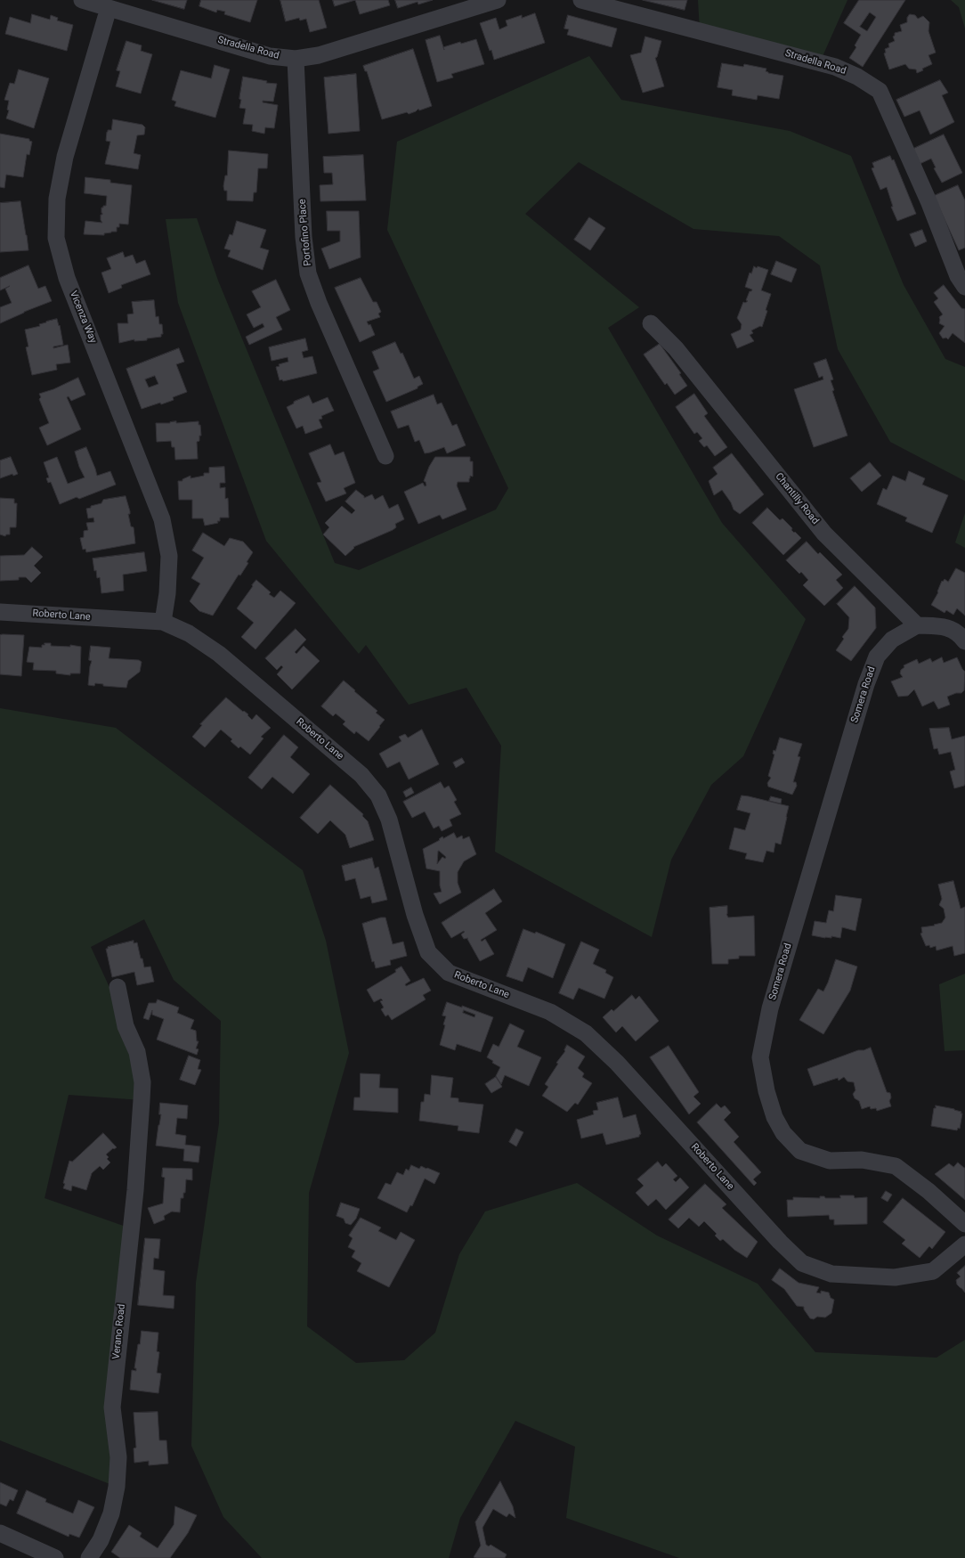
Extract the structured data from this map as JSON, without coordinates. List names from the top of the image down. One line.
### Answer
{"streets":{"street":["Stradella Road","Portofino Place","Vicenza Way","Chantilly Road","Roberto Lane","Somera Road","Verano Road"]},"crossings":[["Stradella Road","Portofino Place"],["Stradella Road","Vicenza Way"],["Vicenza Way","Roberto Lane"],["Chantilly Road","Somera Road"]]}
